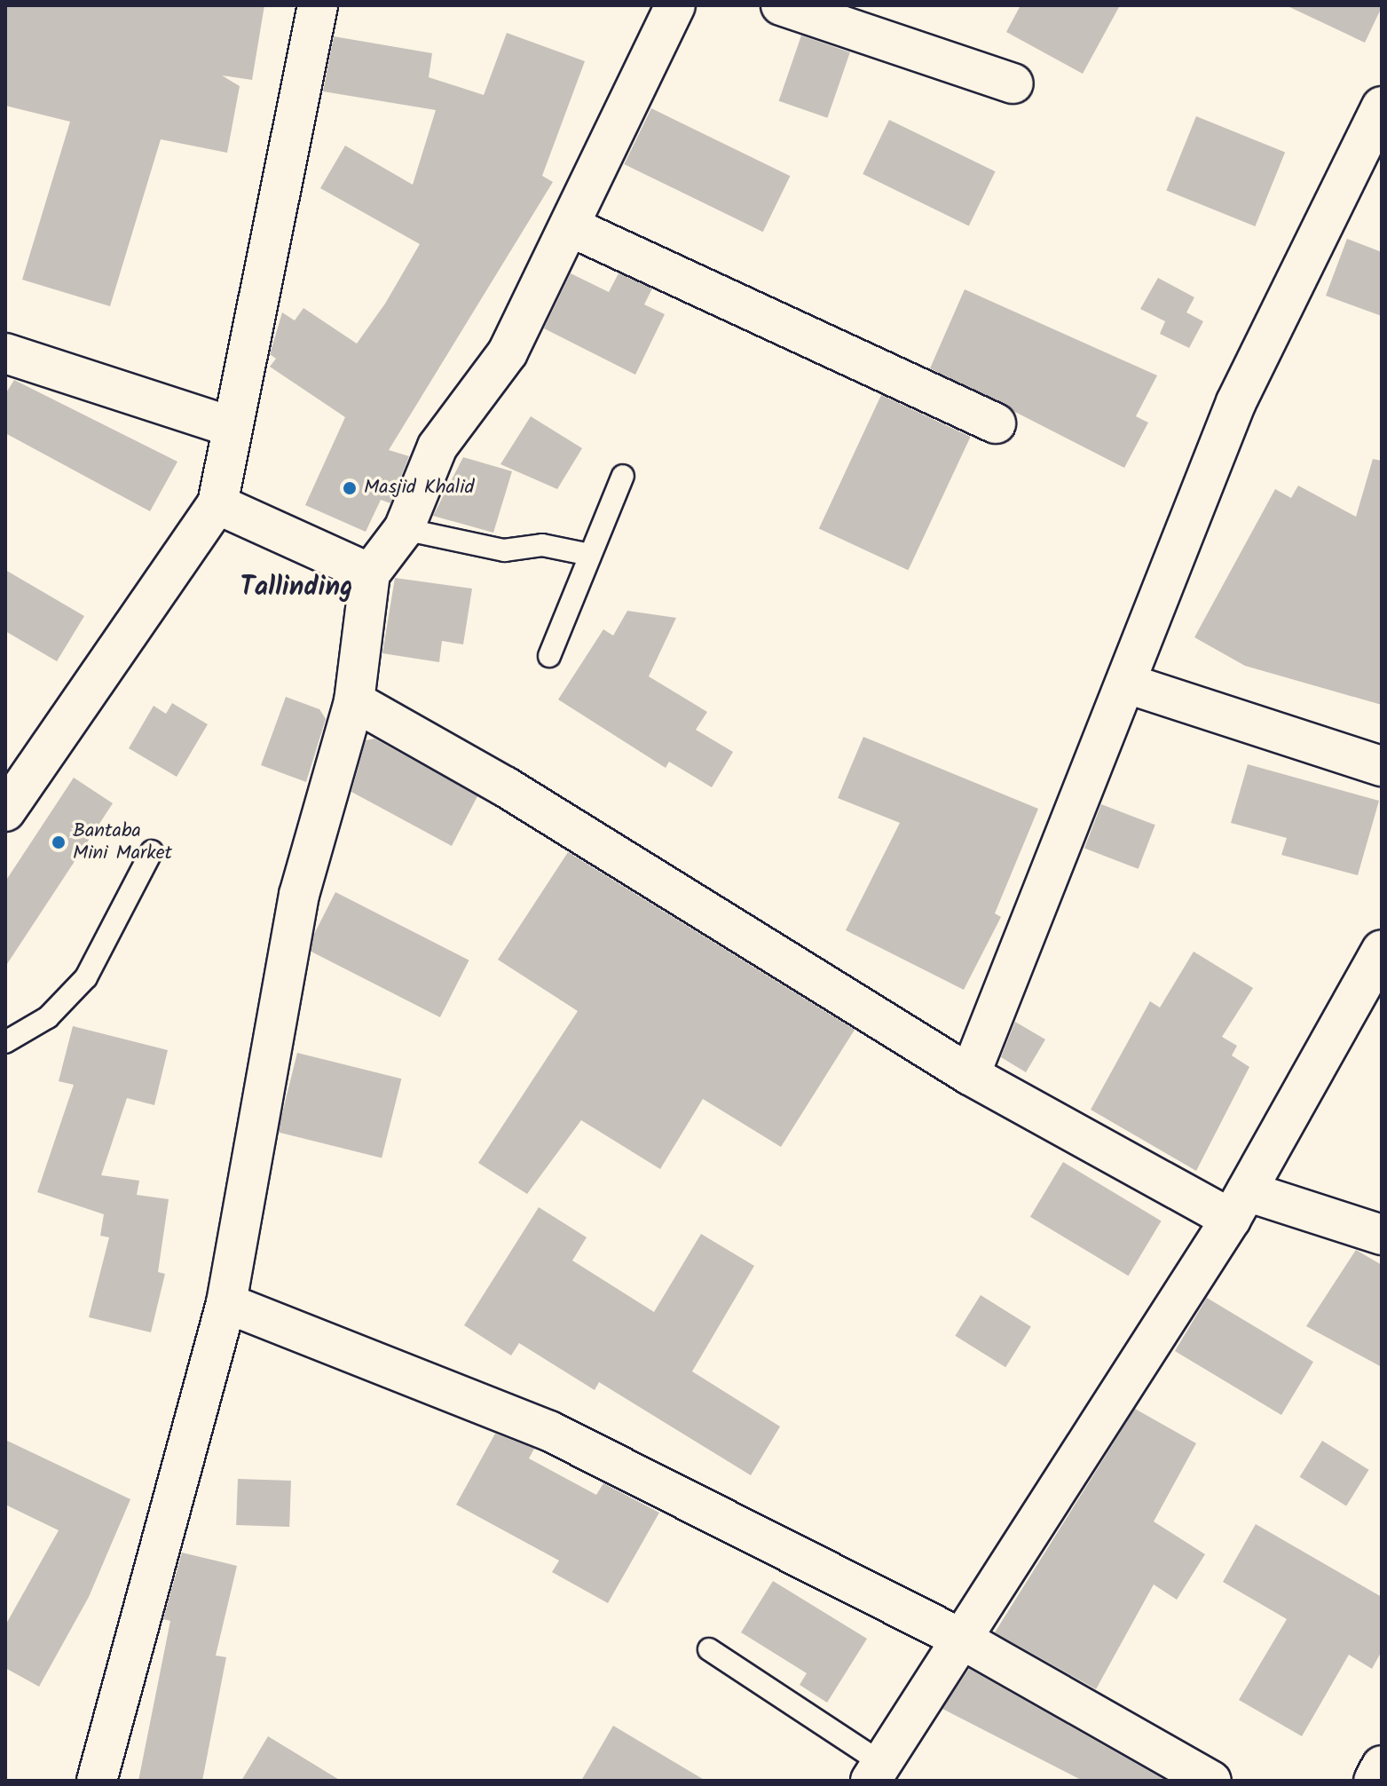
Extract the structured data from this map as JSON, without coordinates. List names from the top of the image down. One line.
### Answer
{"districts":["Tallinding"],"places":["Masjid Khalid","Bantaba Mini Market"]}
